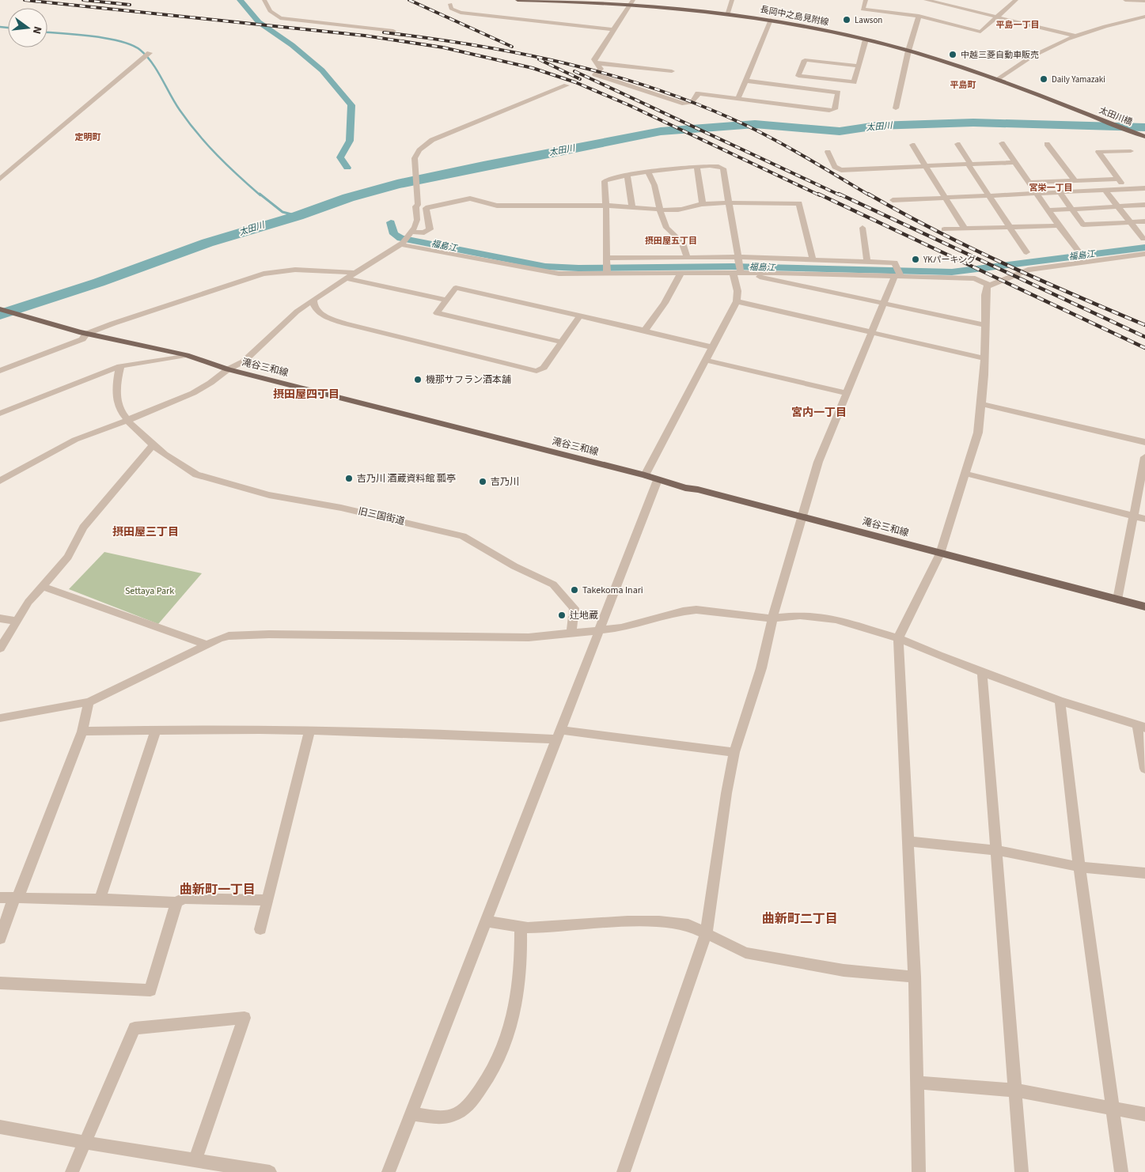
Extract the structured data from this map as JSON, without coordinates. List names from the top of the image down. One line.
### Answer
{"streets":{"main road":["長岡中之島見附線","太田川橋","滝谷三和線"],"street":["旧三国街道"]},"crossings":[["長岡中之島見附線","太田川橋"]],"districts":["平島一丁目","平島町","定明町","宮栄一丁目","摂田屋五丁目","摂田屋四丁目","宮内一丁目","摂田屋三丁目","曲新町一丁目","曲新町二丁目"],"water":["太田川","福島江"],"parks":["Settaya Park"],"places":["Lawson","中越三菱自動車販売","Daily Yamazaki","YKパーキング","機那サフラン酒本舗","吉乃川 酒蔵資料館 瓢亭","吉乃川","Takekoma Inari","辻地蔵"],"north":"right"}
